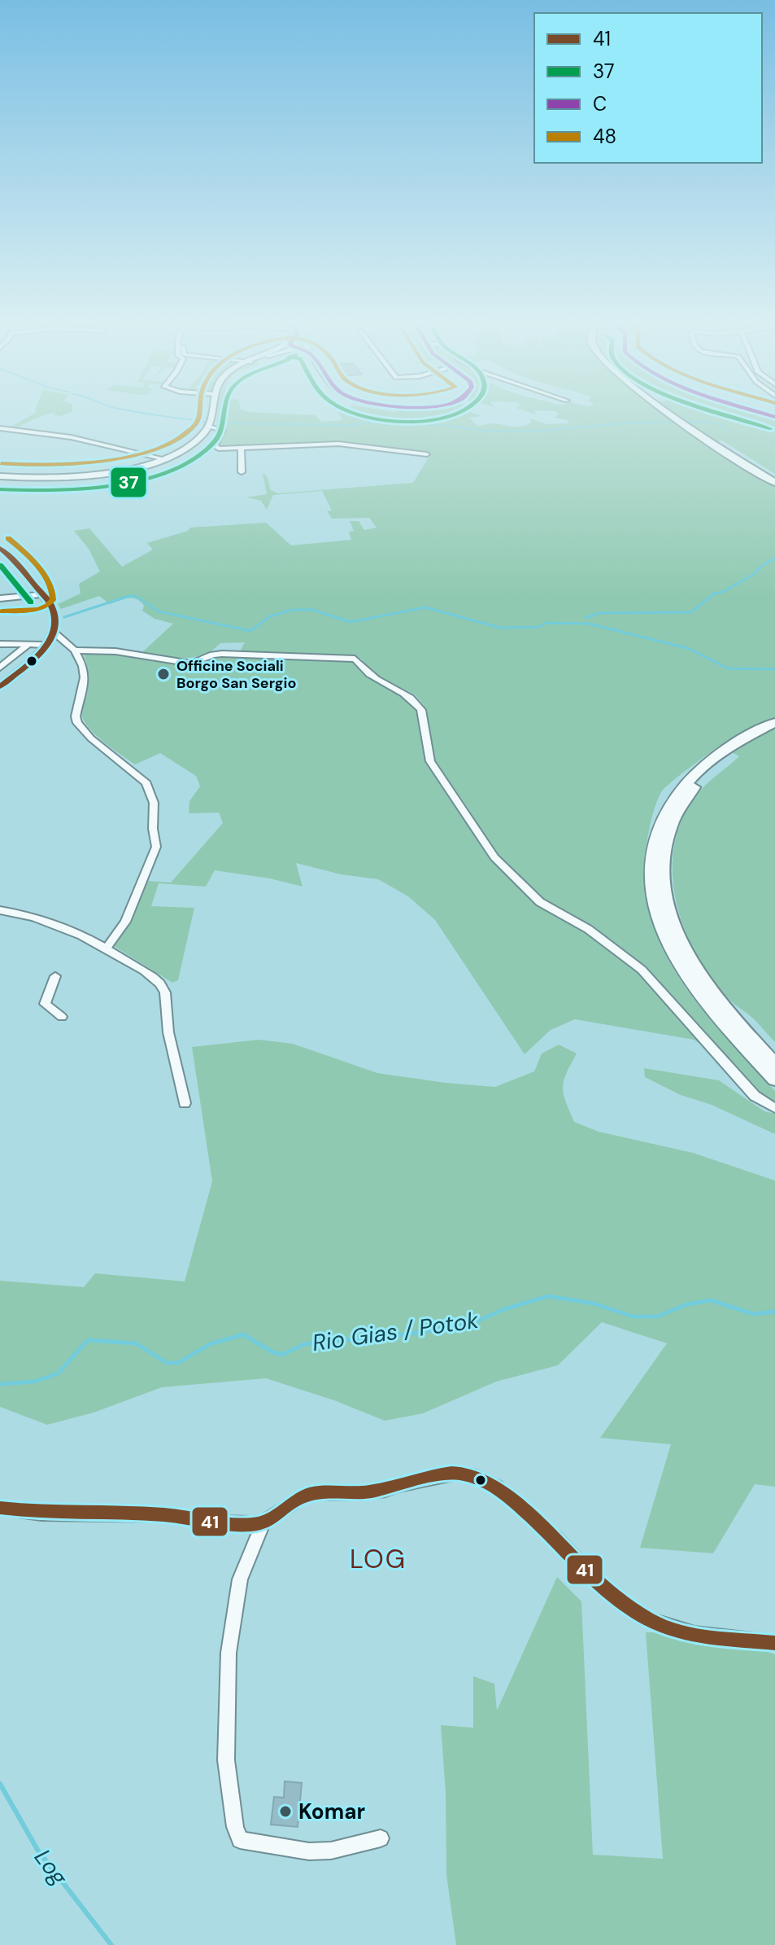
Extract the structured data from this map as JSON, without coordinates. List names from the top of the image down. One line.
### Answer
{"districts":["LOG"],"water":["Rio Gias / Potok","Log"],"places":["Officine Sociali Borgo San Sergio","Komar"],"lines":["transit line 37","transit line C","transit line 48","transit line 41"],"legend":["41","37","C","48"]}
